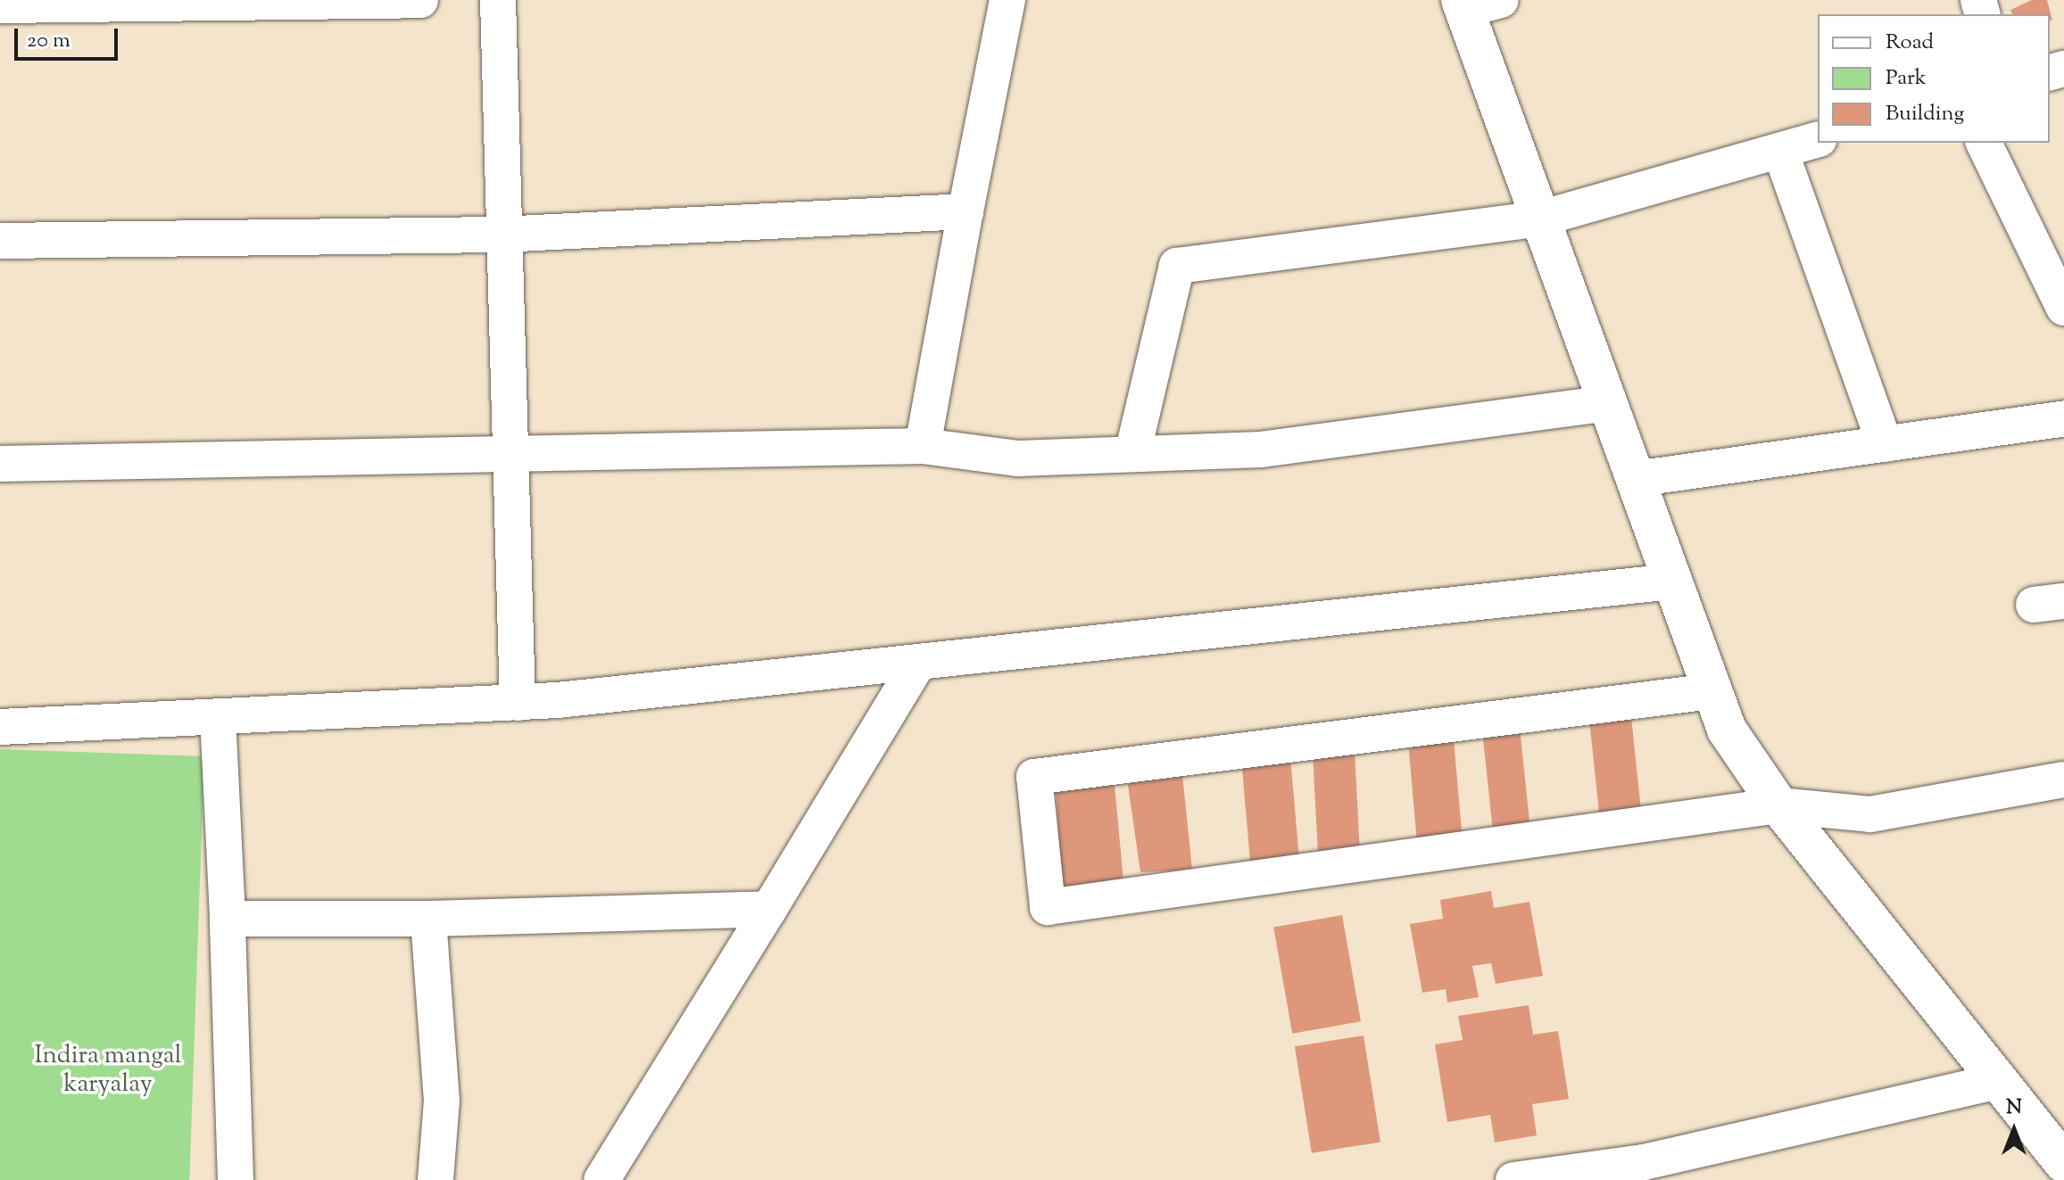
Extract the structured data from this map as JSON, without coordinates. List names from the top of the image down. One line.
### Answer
{"parks":["Indira mangal karyalay"],"legend":["Road","Park","Building"],"scale_bar":"20 m","north":"top"}
